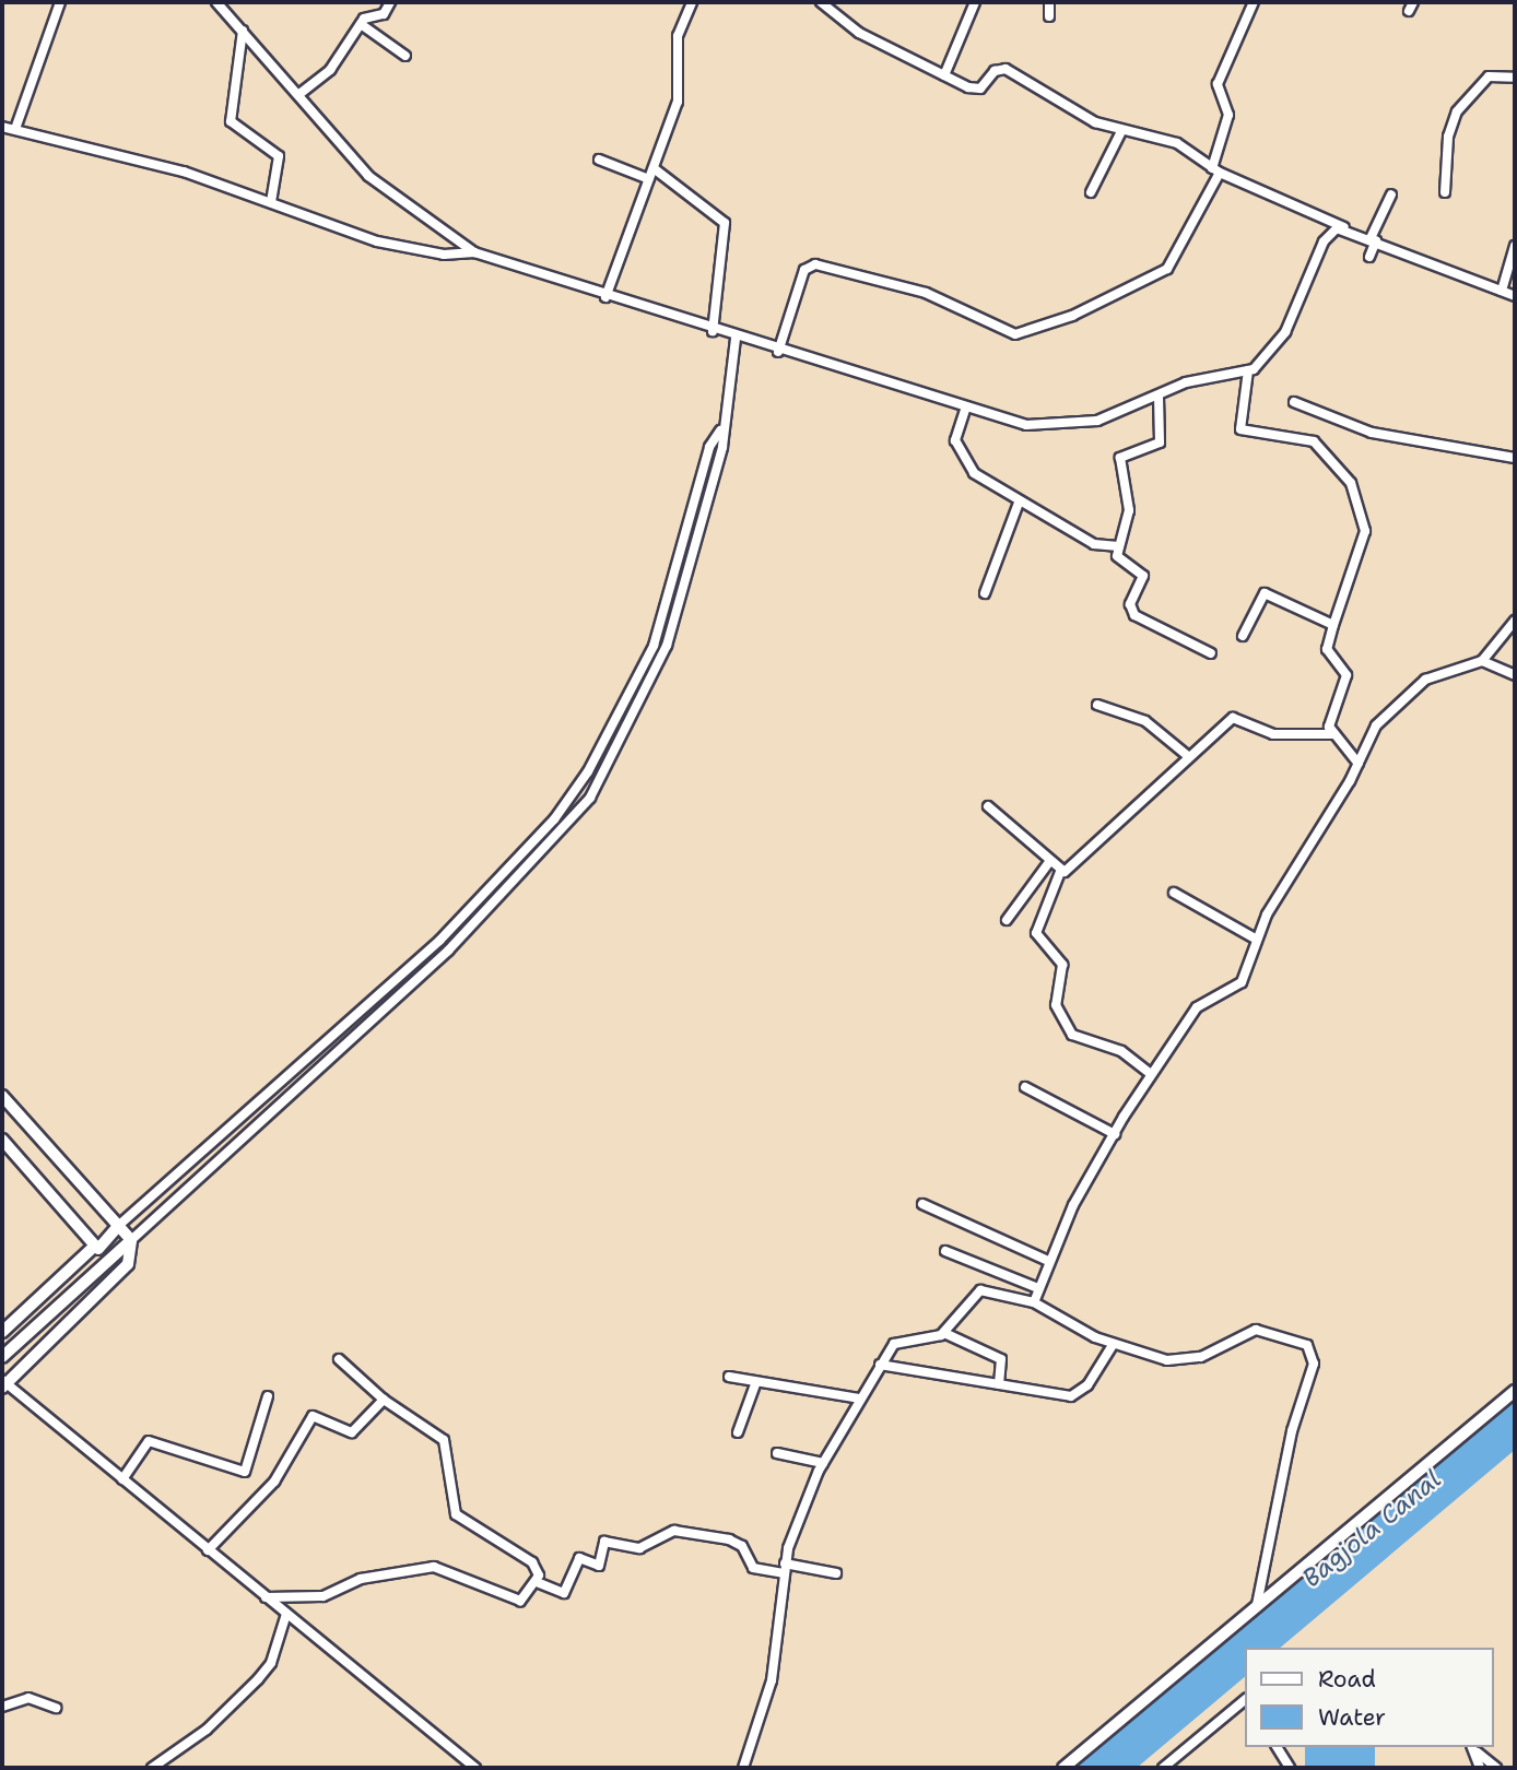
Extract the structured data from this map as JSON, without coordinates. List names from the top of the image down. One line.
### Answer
{"water":["Bagjola Canal"],"legend":["Road","Water"]}
